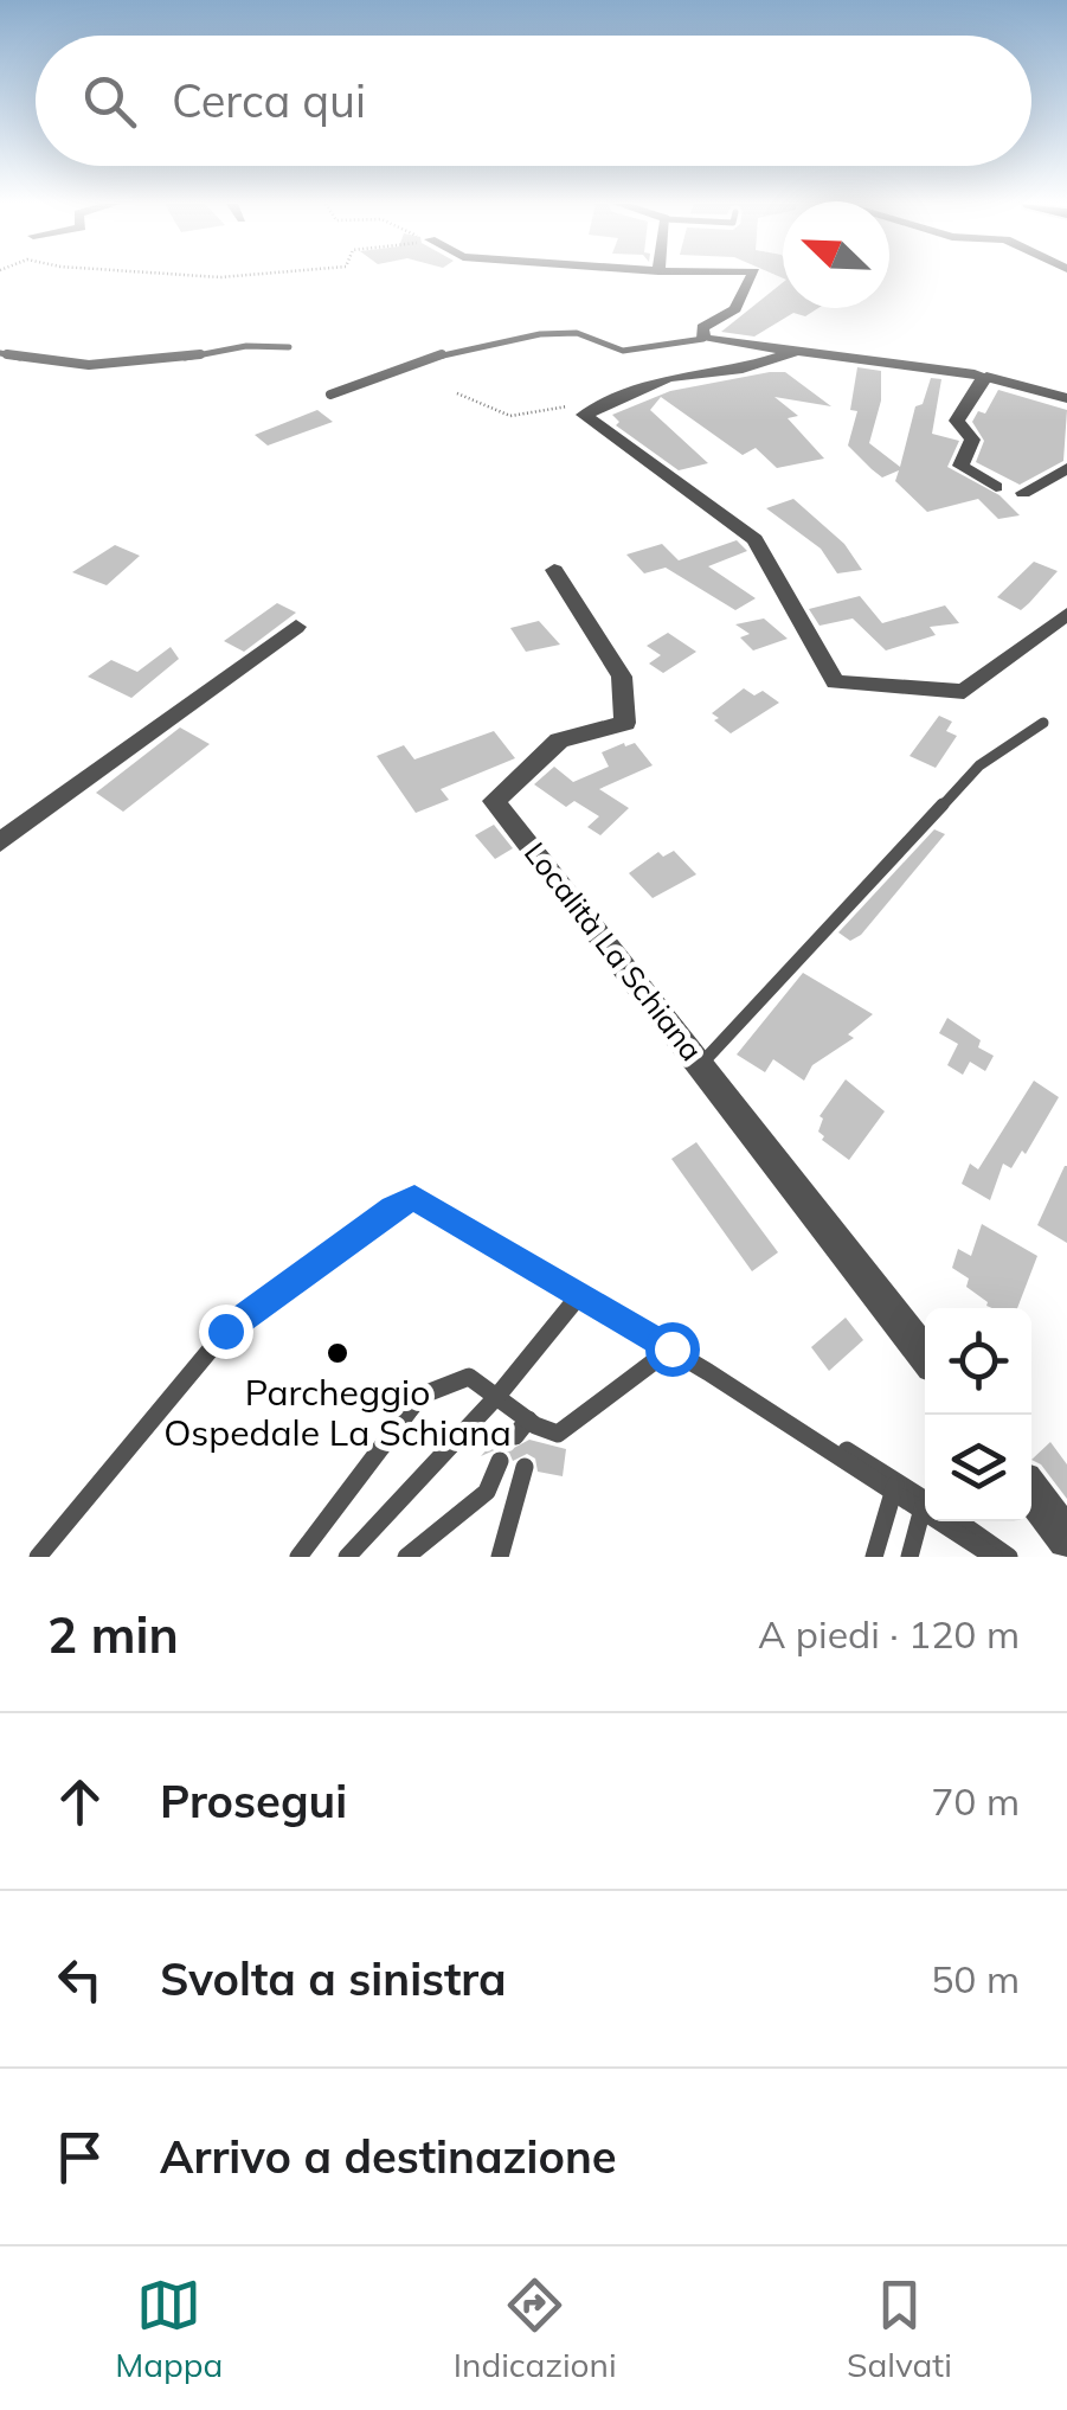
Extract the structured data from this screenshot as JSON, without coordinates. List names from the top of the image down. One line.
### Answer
{"streets":{"street":["Località La Schiana"]},"places":["Parcheggio Ospedale La Schiana"],"north":"top left","page":{"search":"Cerca qui","heading":["2 min","A piedi · 120 m"],"list":[["Prosegui","70 m"],["Svolta a sinistra","50 m"],"Arrivo a destinazione"],"nav":["Mappa","Indicazioni","Salvati"]}}
